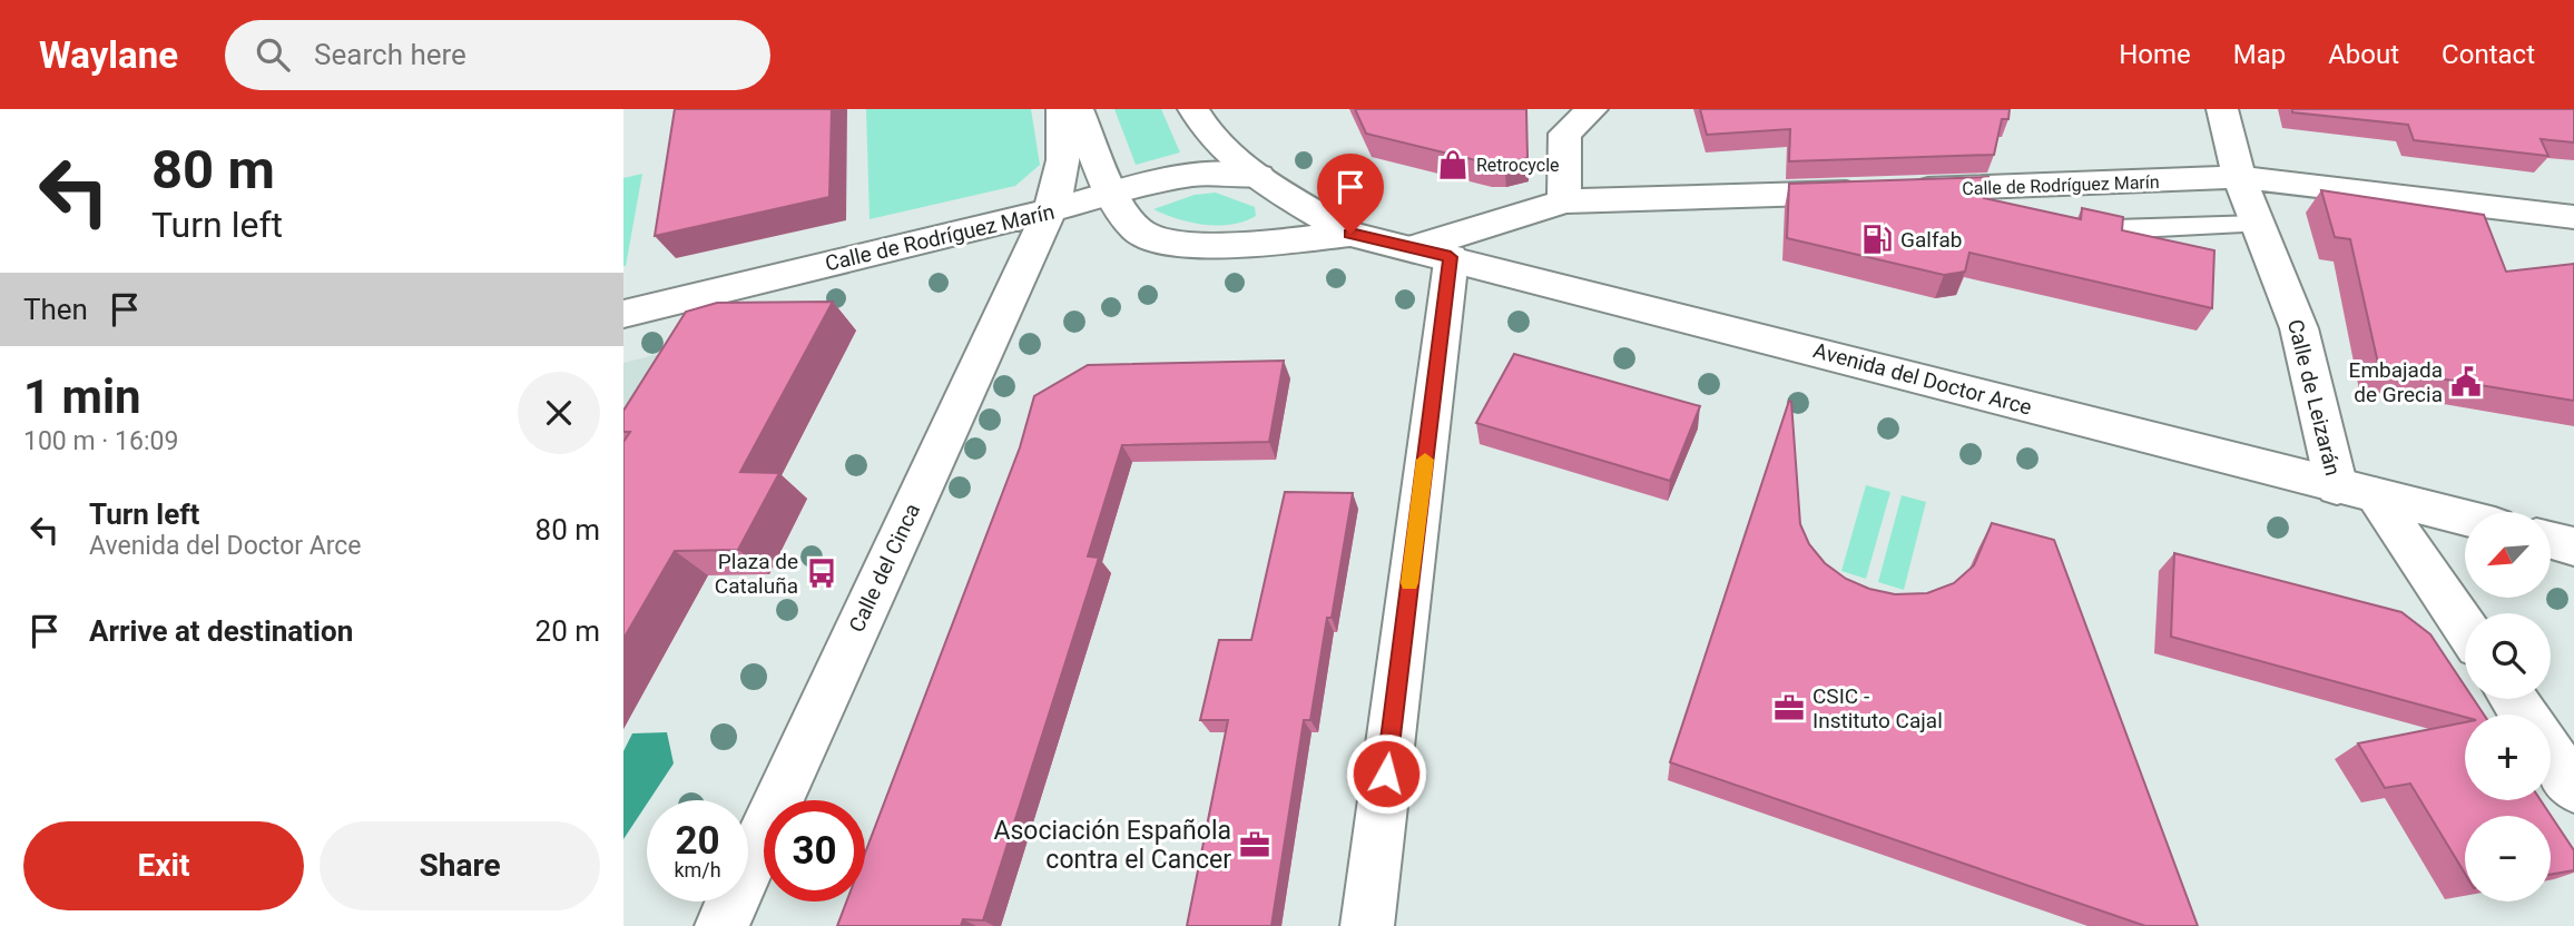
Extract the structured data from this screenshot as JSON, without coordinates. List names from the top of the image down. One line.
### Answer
{"streets":{"street":["Calle de Rodríguez Marín","Avenida del Doctor Arce","Calle de Leizarán","Calle del Cinca"]},"crossings":[["Calle de Rodríguez Marín","Avenida del Doctor Arce"],["Calle de Rodríguez Marín","Calle de Leizarán"],["Calle de Rodríguez Marín","Calle del Cinca"],["Avenida del Doctor Arce","Calle de Leizarán"]],"places":{"shop":["Retrocycle"],"fuel station":["Galfab"],"public building":["Embajada de Grecia"],"bus stop":["Plaza de Cataluña"],"office":["CSIC - Instituto Cajal","Asociación Española contra el Cancer"]},"north":"bottom left","page":{"header":"Waylane","search":"Search here","nav":["Home","Map","About","Contact"],"turn":["80 m","Turn left"],"then":"Then","heading":["1 min","100 m · 16:09"],"list":[{"name":"Turn left","note":"Avenida del Doctor Arce","value":"80 m"},{"name":"Arrive at destination","value":"20 m"}],"map_buttons":["+","−"],"speed":"20 km/h","limit":"30","buttons":["Exit","Share"]}}
